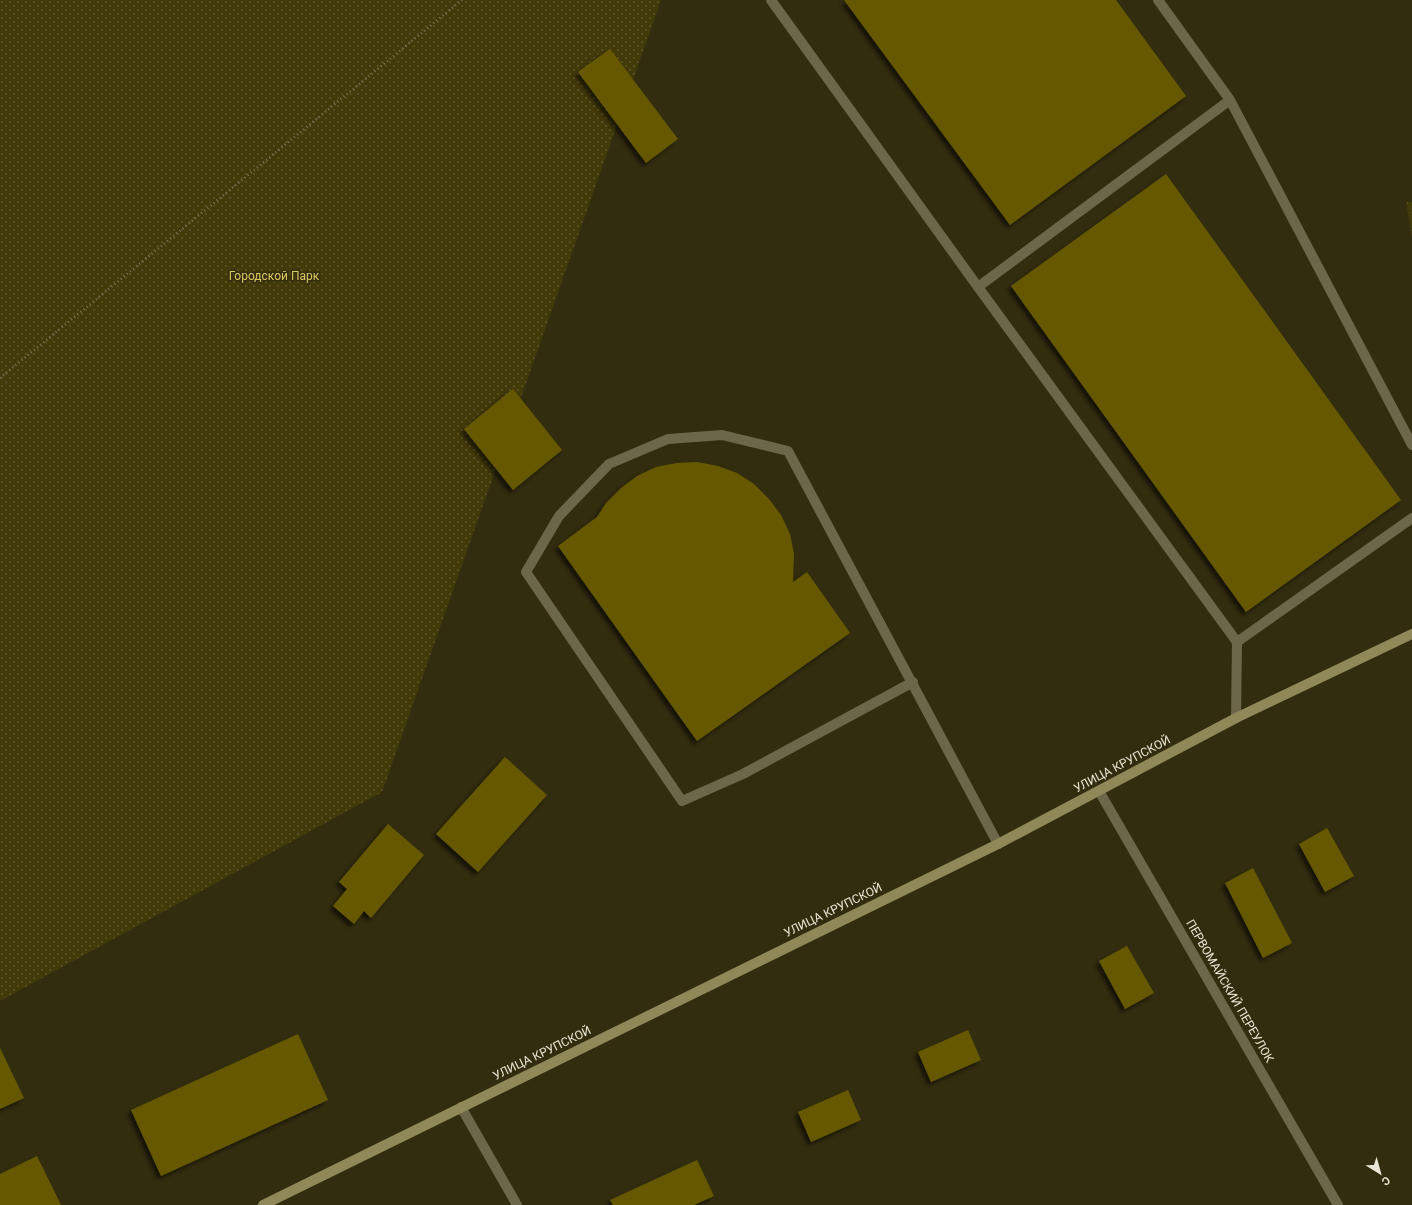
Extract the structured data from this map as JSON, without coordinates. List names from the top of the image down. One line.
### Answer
{"streets":{"street":["УЛИЦА КРУПСКОЙ","ПЕРВОМАЙСКИЙ ПЕРЕУЛОК"]},"crossings":[["УЛИЦА КРУПСКОЙ","ПЕРВОМАЙСКИЙ ПЕРЕУЛОК"]],"parks":["Городской Парк"],"north":"bottom right"}
